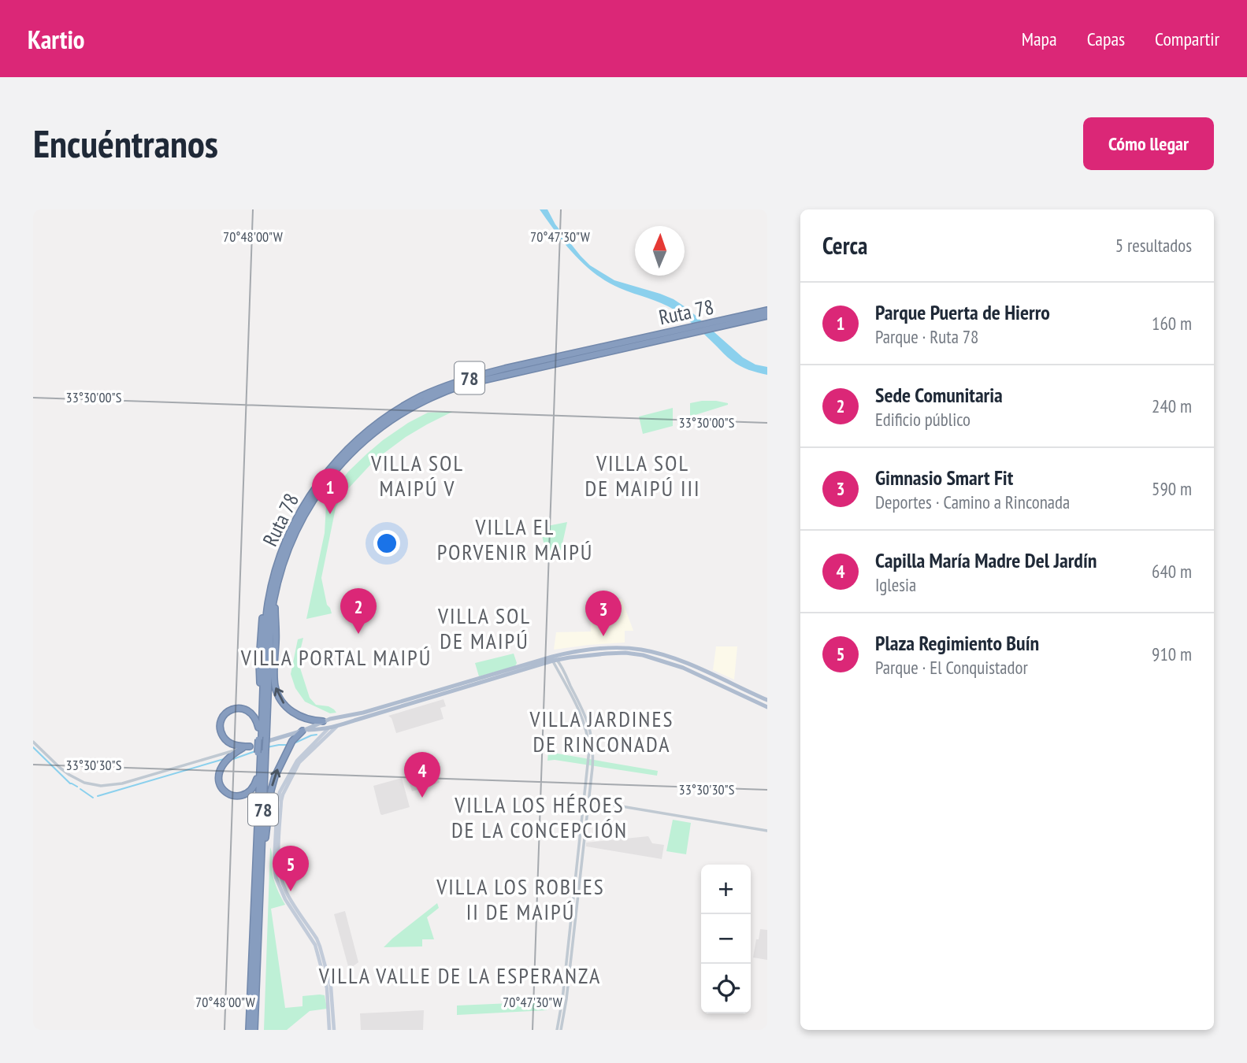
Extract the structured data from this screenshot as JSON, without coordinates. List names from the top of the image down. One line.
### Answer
{"streets":{"highway":["Ruta 78","78"]},"districts":["VILLA SOL MAIPÚ V","VILLA SOL DE MAIPÚ III","VILLA EL PORVENIR MAIPÚ","VILLA SOL DE MAIPÚ","VILLA PORTAL MAIPÚ","VILLA JARDINES DE RINCONADA","VILLA LOS HÉROES DE LA CONCEPCIÓN","VILLA LOS ROBLES II DE MAIPÚ","VILLA VALLE DE LA ESPERANZA"],"north":"top","page":{"header":"Kartio","nav":["Mapa","Capas","Compartir"],"buttons":"Cómo llegar","title":"Encuéntranos","heading":["Cerca","5 resultados"],"list":[{"mark":"1","name":"Parque Puerta de Hierro","note":"Parque · Ruta 78","value":"160 m"},{"mark":"2","name":"Sede Comunitaria","note":"Edificio público","value":"240 m"},{"mark":"3","name":"Gimnasio Smart Fit","note":"Deportes · Camino a Rinconada","value":"590 m"},{"mark":"4","name":"Capilla María Madre Del Jardín","note":"Iglesia","value":"640 m"},{"mark":"5","name":"Plaza Regimiento Buín","note":"Parque · El Conquistador","value":"910 m"}],"pins":["1","2","3","4","5"],"map_buttons":["+","−"]},"coordinates":["70°48'00\"W","70°47'30\"W","33°30'00\"S","33°30'30\"S"]}
